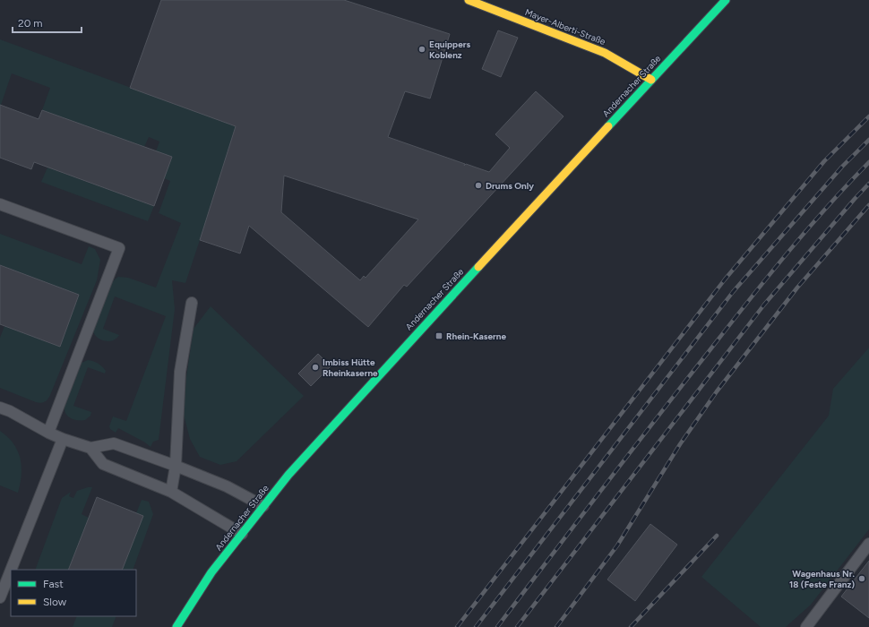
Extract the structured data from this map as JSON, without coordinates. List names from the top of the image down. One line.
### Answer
{"streets":{"street":["Mayer-Alberti-Straße","Andernacher Straße"]},"crossings":[["Mayer-Alberti-Straße","Andernacher Straße"]],"places":{"other":["Equippers Koblenz","Drums Only","Imbiss Hütte Rheinkaserne","Wagenhaus Nr. 18 (Feste Franz)"],"transit":["Rhein-Kaserne"]},"legend":["Fast","Slow"],"scale_bar":"20 m"}
